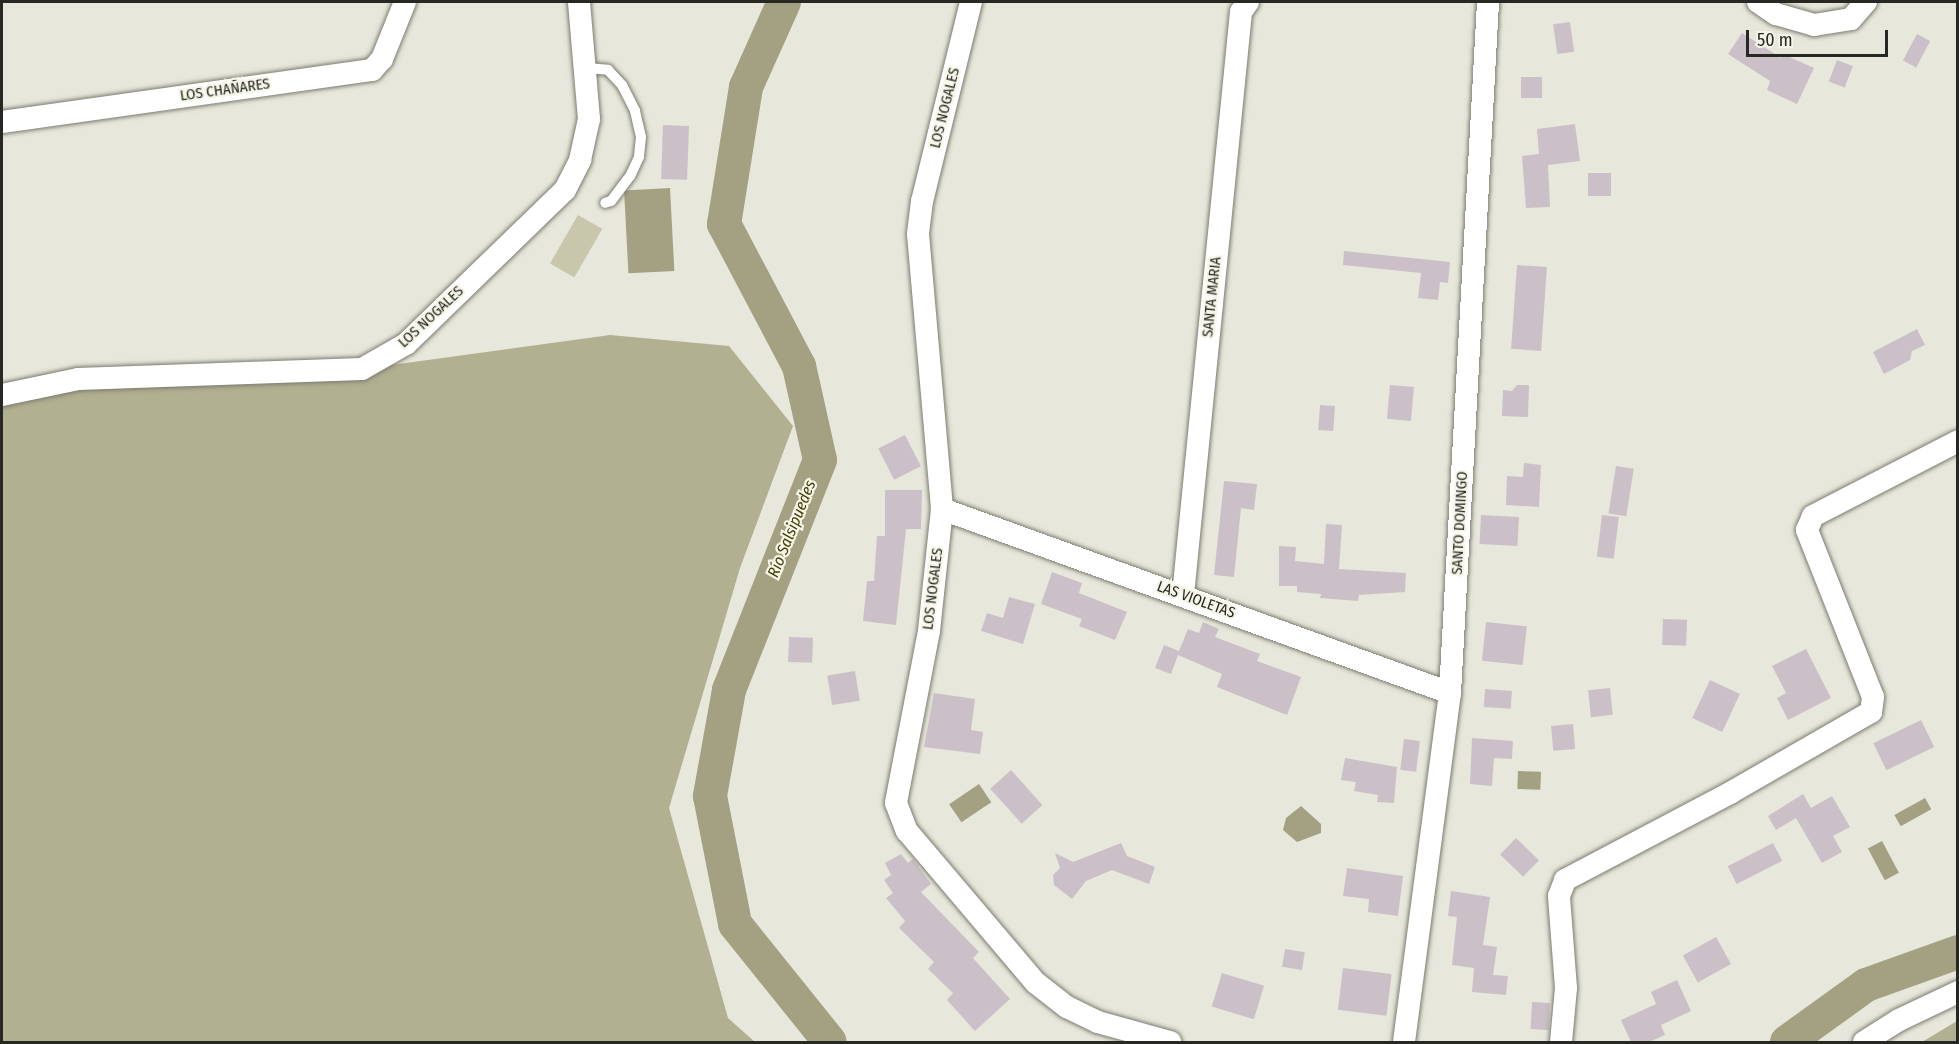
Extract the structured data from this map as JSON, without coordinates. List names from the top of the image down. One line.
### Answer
{"streets":{"street":["LOS CHAÑARES","LOS NOGALES","SANTA MARIA","SANTO DOMINGO","LAS VIOLETAS"]},"crossings":[["LOS NOGALES","LAS VIOLETAS"],["SANTA MARIA","LAS VIOLETAS"],["SANTO DOMINGO","LAS VIOLETAS"]],"water":["Río Salsipuedes"],"scale_bar":"50 m"}
